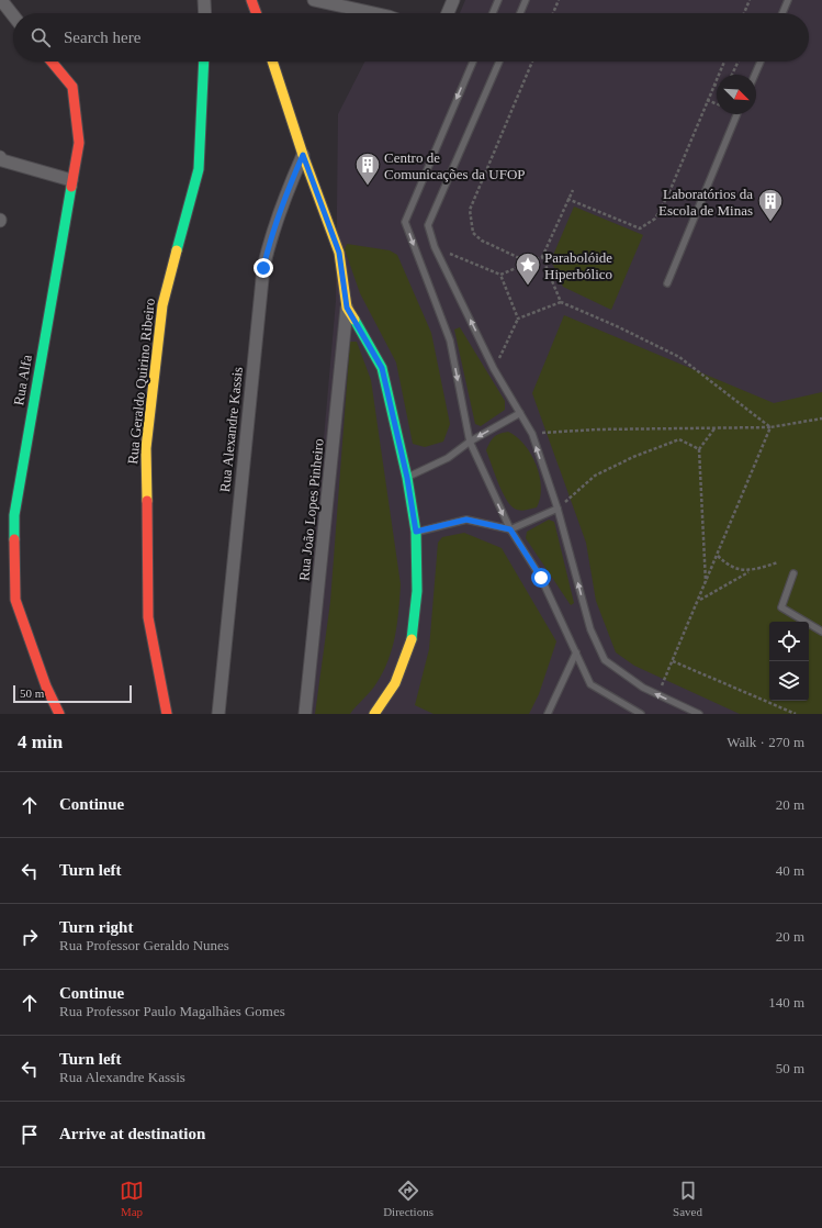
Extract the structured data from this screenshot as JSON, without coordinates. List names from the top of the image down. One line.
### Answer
{"streets":{"street":["Rua Alfa","Rua Geraldo Quirino Ribeiro","Rua Alexandre Kassis","Rua João Lopes Pinheiro"]},"places":{"building":["Centro de Comunicações da UFOP","Laboratórios da Escola de Minas"],"place":["Parabolóide Hiperbólico"]},"scale_bar":"50 m","north":"bottom right","page":{"search":"Search here","scale":"50 m","heading":["4 min","Walk · 270 m"],"list":[["Continue","20 m"],["Turn left","40 m"],["Turn right","Rua Professor Geraldo Nunes","20 m"],["Continue","Rua Professor Paulo Magalhães Gomes","140 m"],["Turn left","Rua Alexandre Kassis","50 m"],"Arrive at destination"],"nav":["Map","Directions","Saved"]}}
